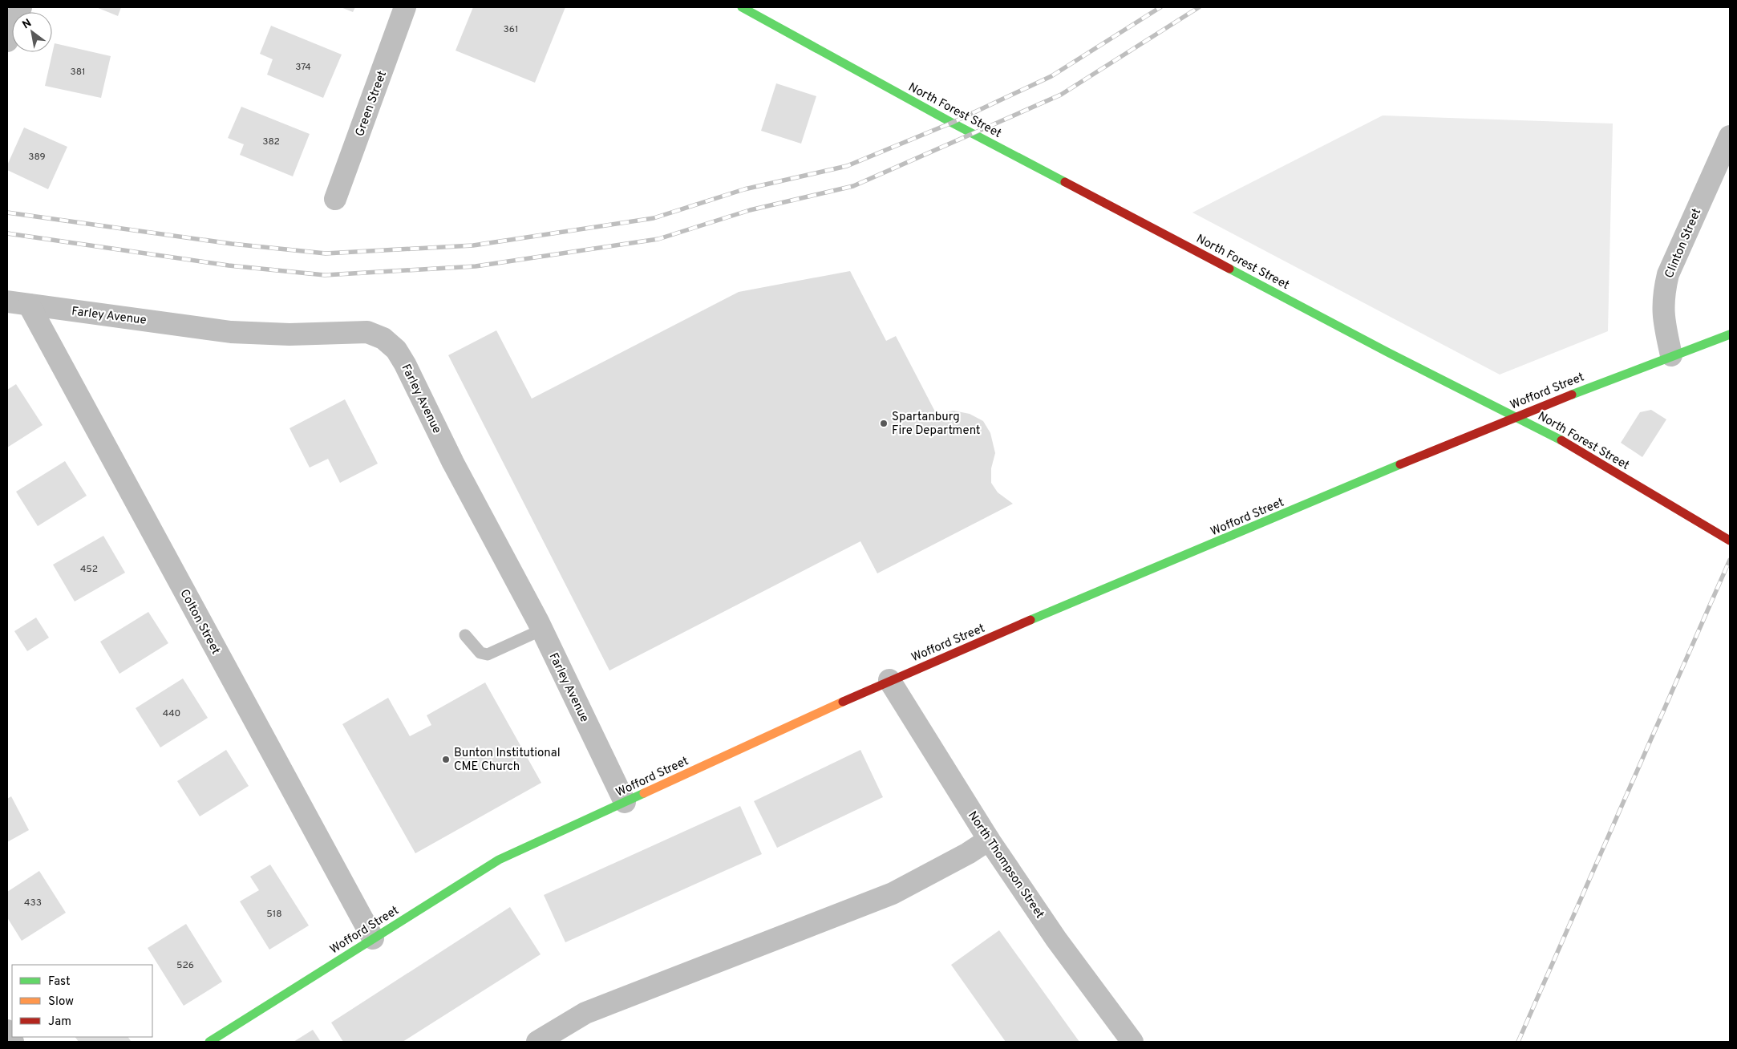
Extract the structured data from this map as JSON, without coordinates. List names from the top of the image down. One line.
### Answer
{"streets":{"street":["Green Street","North Forest Street","Clinton Street","Farley Avenue","Wofford Street","Colton Street","North Thompson Street"]},"crossings":[["North Forest Street","Wofford Street"],["Clinton Street","Wofford Street"],["Farley Avenue","Wofford Street"],["Farley Avenue","Colton Street"],["Wofford Street","Colton Street"],["Wofford Street","North Thompson Street"]],"places":["Spartanburg Fire Department","Bunton Institutional CME Church"],"house_numbers":["361","374","381","382","389","452","440","433","518","526"],"legend":["Fast","Slow","Jam"],"north":"top left"}
